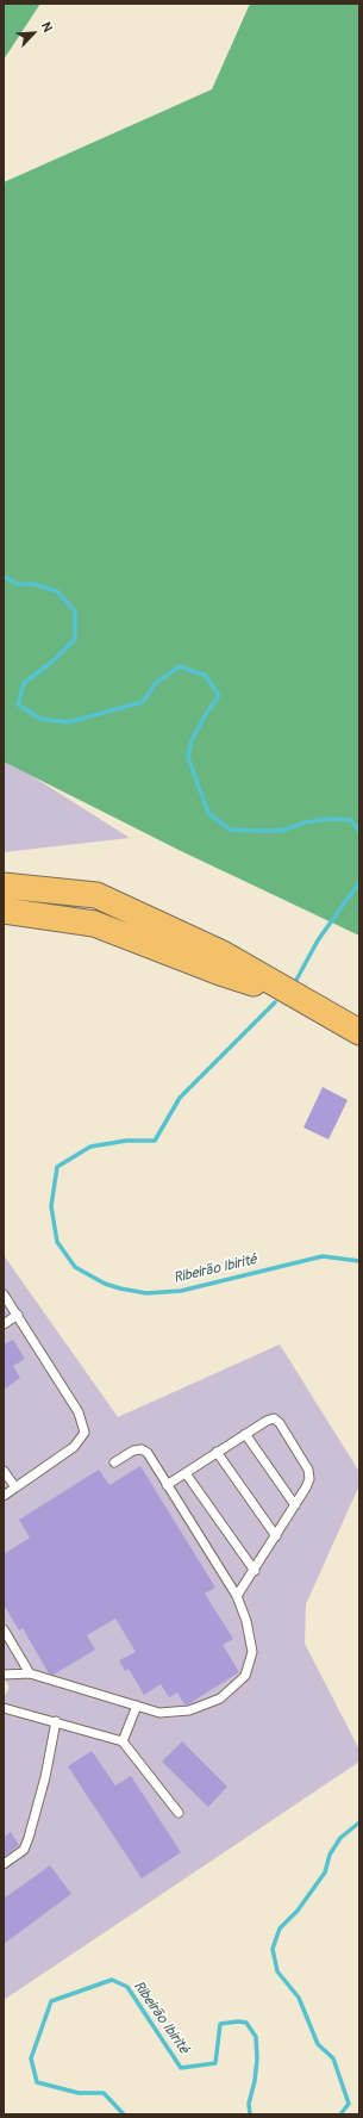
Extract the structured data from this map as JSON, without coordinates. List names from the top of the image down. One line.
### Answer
{"water":["Ribeirão Ibirité"],"north":"top right"}
